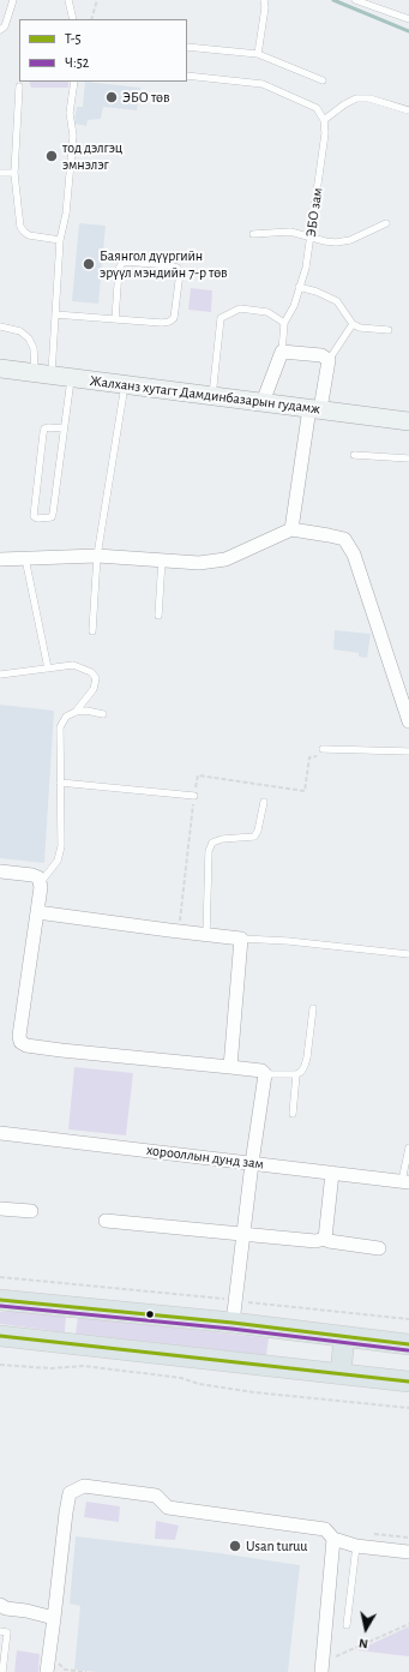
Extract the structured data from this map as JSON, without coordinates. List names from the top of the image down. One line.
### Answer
{"streets":{"main road":["Жалханз хутагт Дамдинбазарын гудамж"],"street":["хорооллын дунд зам"],"lane":["ЭБО зам"]},"places":["ЭБО төв","тод дэлгэц эмнэлэг","Баянгол дүүргийн эрүүл мэндийн 7-р төв","Usan turuu"],"lines":["transit line Т-5","transit line Ч:52"],"legend":["Т-5","Ч:52"],"north":"bottom"}
